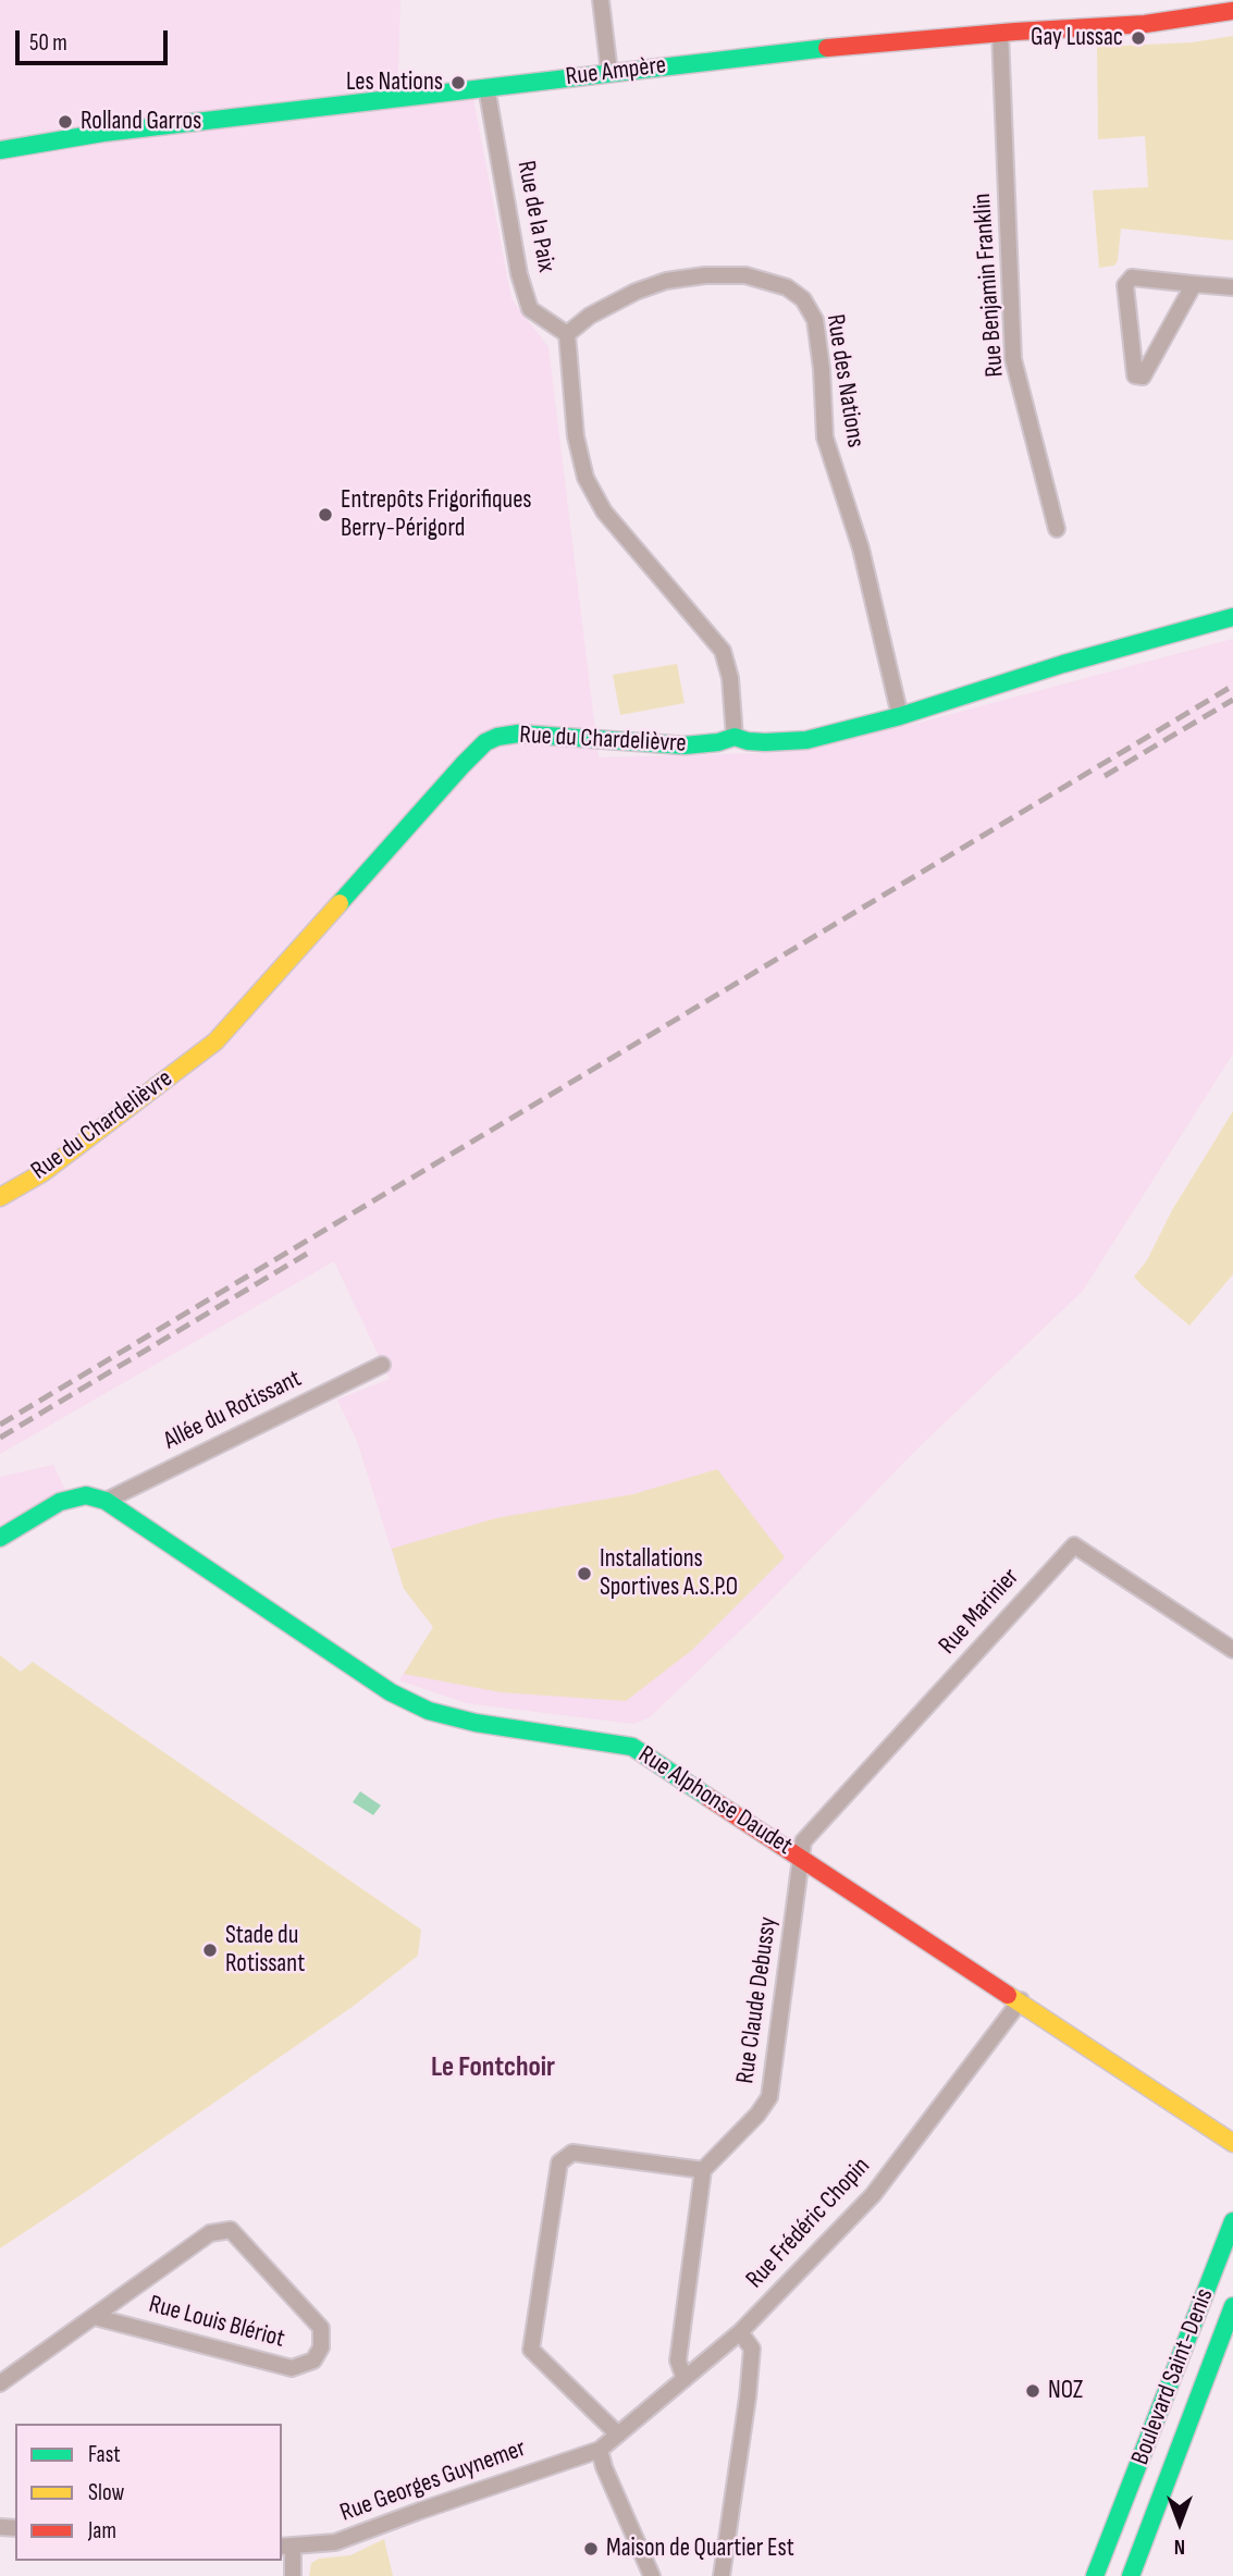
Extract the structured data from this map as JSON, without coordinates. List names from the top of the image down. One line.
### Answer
{"streets":{"street":["Rue Ampère","Rue de la Paix","Rue Benjamin Franklin","Rue des Nations","Rue du Chardelièvre","Allée du Rotissant","Rue Marinier","Rue Alphonse Daudet","Rue Claude Debussy","Rue Frédéric Chopin","Rue Louis Blériot","Boulevard Saint-Denis","Rue Georges Guynemer"]},"crossings":[["Rue Ampère","Rue de la Paix"],["Rue Ampère","Rue Benjamin Franklin"],["Rue de la Paix","Rue des Nations"],["Rue des Nations","Rue du Chardelièvre"],["Allée du Rotissant","Rue Alphonse Daudet"],["Rue Marinier","Rue Alphonse Daudet"],["Rue Marinier","Rue Claude Debussy"],["Rue Alphonse Daudet","Rue Claude Debussy"],["Rue Alphonse Daudet","Rue Frédéric Chopin"],["Rue Frédéric Chopin","Rue Georges Guynemer"]],"districts":["Le Fontchoir"],"places":["Gay Lussac","Les Nations","Rolland Garros","Entrepôts Frigorifiques Berry-Périgord","Installations Sportives A.S.P.O","Stade du Rotissant","NOZ","Maison de Quartier Est"],"legend":["Fast","Slow","Jam"],"scale_bar":"50 m","north":"bottom"}
